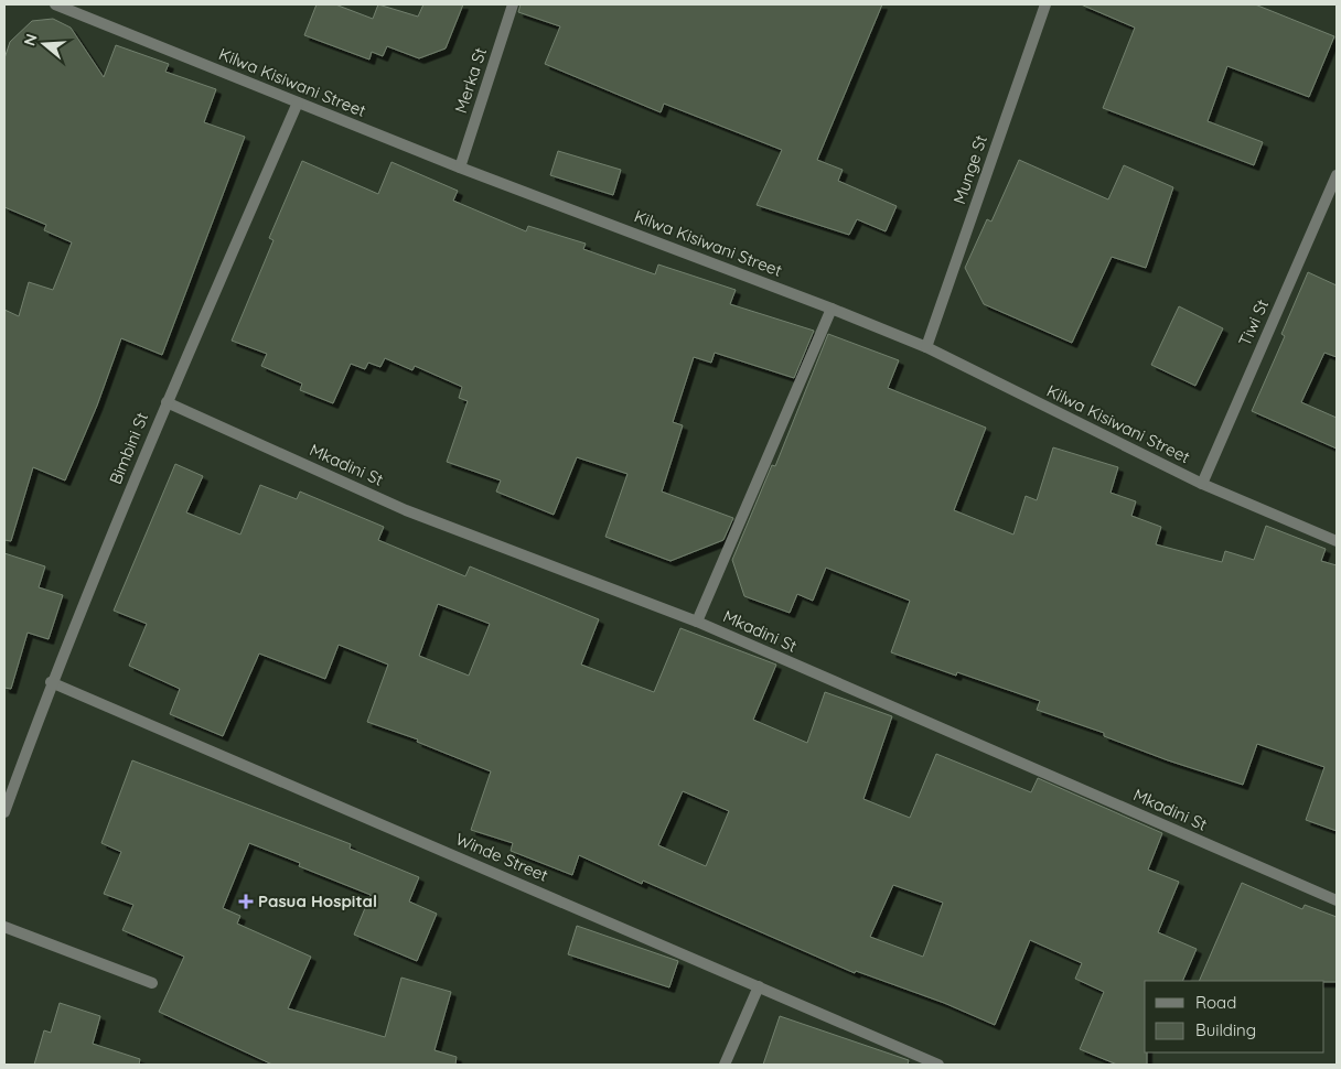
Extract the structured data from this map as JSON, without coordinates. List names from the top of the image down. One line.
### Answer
{"streets":{"street":["Merka St","Kilwa Kisiwani Street","Munge St","Tiwi St","Bimbini St","Mkadini St","Winde Street"]},"crossings":[["Merka St","Kilwa Kisiwani Street"],["Kilwa Kisiwani Street","Munge St"],["Kilwa Kisiwani Street","Tiwi St"],["Kilwa Kisiwani Street","Bimbini St"],["Bimbini St","Mkadini St"],["Bimbini St","Winde Street"]],"places":{"health":["Pasua Hospital"]},"legend":["Road","Building"],"north":"left"}
